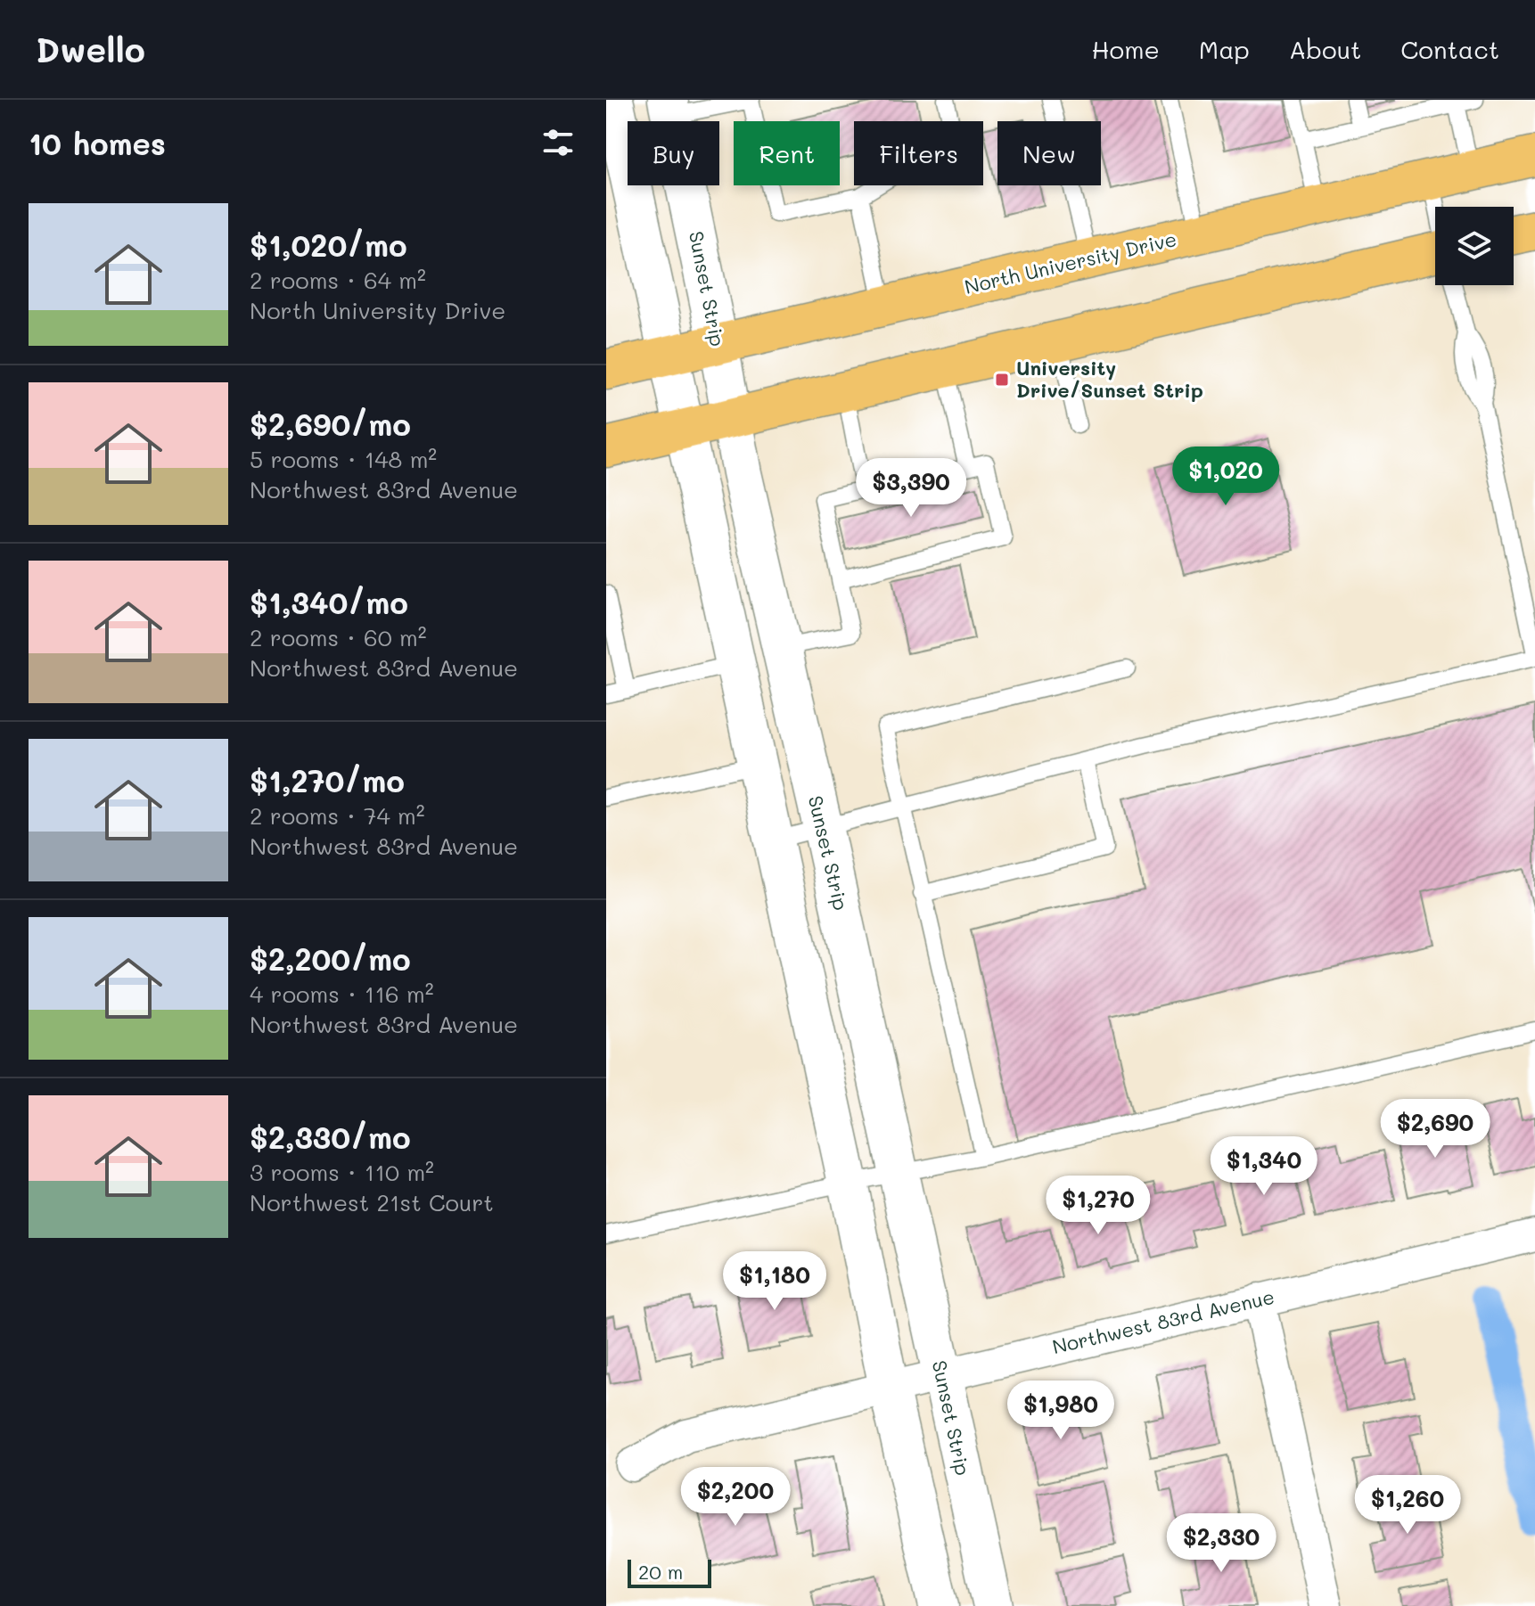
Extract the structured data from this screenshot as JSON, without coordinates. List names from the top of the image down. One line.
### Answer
{"streets":{"main road":["North University Drive"],"street":["Sunset Strip","Northwest 83rd Avenue"]},"crossings":[["North University Drive","Sunset Strip"],["Sunset Strip","Northwest 83rd Avenue"]],"places":{"transit":["University Drive/Sunset Strip"]},"scale_bar":"20 m","page":{"header":"Dwello","nav":["Home","Map","About","Contact"],"heading":"10 homes","chip":["Buy","Rent","Filters","New"],"list":[{"name":"$1,020/mo","note":"2 rooms · 64 m² · North University Drive"},{"name":"$2,690/mo","note":"5 rooms · 148 m² · Northwest 83rd Avenue"},{"name":"$1,340/mo","note":"2 rooms · 60 m² · Northwest 83rd Avenue"},{"name":"$1,270/mo","note":"2 rooms · 74 m² · Northwest 83rd Avenue"},{"name":"$2,200/mo","note":"4 rooms · 116 m² · Northwest 83rd Avenue"},{"name":"$2,330/mo","note":"3 rooms · 110 m² · Northwest 21st Court"}],"price":["$1,020","$3,390","$2,690","$1,340","$1,270","$1,180","$1,980","$2,200","$1,260","$2,330"],"scale":"20 m"}}
